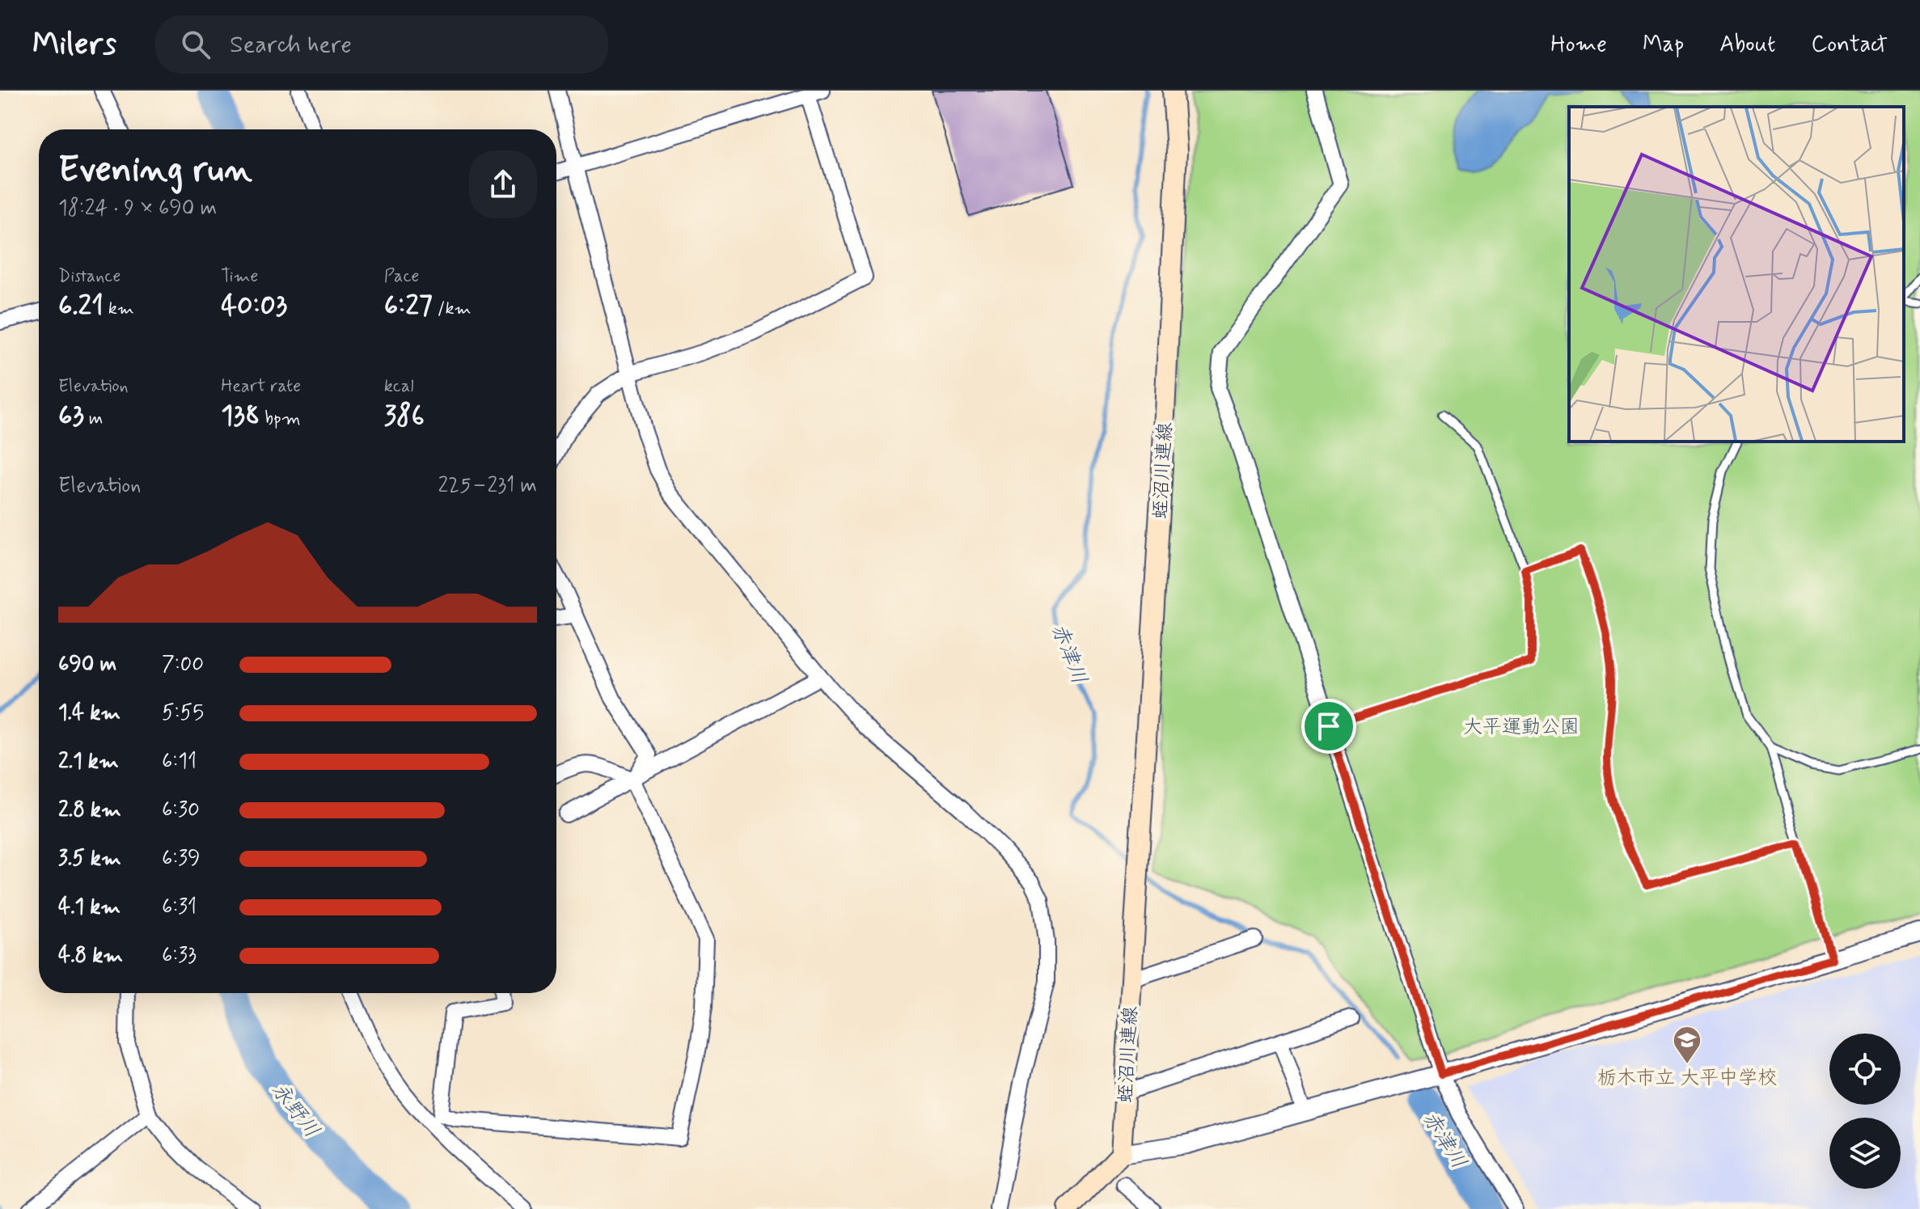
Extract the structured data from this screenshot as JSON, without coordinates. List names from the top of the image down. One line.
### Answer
{"streets":{"main road":["蛭沼川連線"]},"water":["赤津川","永野川"],"parks":["大平運動公園"],"places":{"school or university":["栃木市立 大平中学校"]},"page":{"header":"Milers","search":"Search here","nav":["Home","Map","About","Contact"],"heading":["Evening run","18:24 · 9 × 690 m"],"stats":[["Distance","6.21 km"],["Time","40:03"],["Pace","6:27 /km"],["Elevation","63 m"],["Heart rate","138 bpm"],["kcal","386"]],"chart":["Elevation","225–231 m"],"list":[{"name":"690 m","note":"7:00"},{"name":"1.4 km","note":"5:55"},{"name":"2.1 km","note":"6:11"},{"name":"2.8 km","note":"6:30"},{"name":"3.5 km","note":"6:39"},{"name":"4.1 km","note":"6:31"},{"name":"4.8 km","note":"6:33"}]}}
